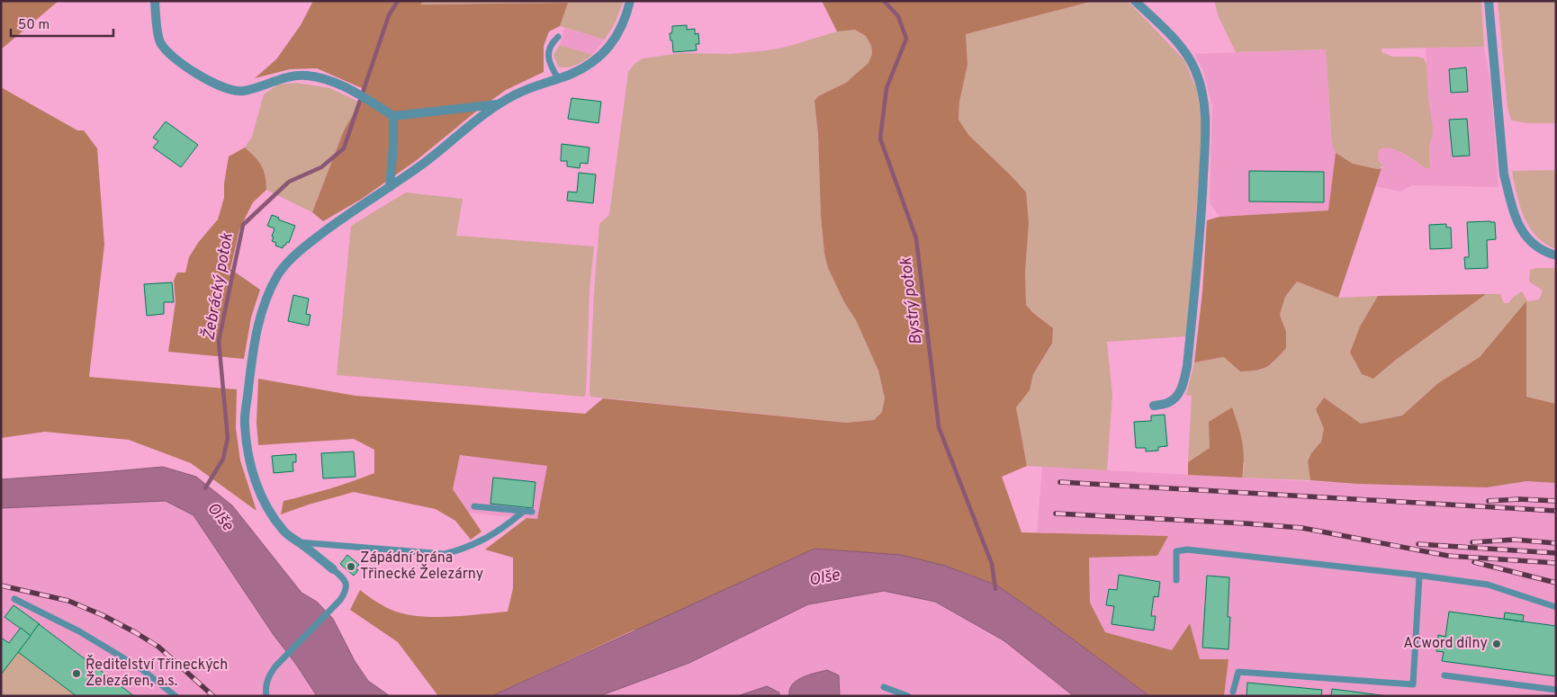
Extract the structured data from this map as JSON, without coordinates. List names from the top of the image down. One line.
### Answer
{"water":["Žebrácký potok","Bystrý potok","Olše"],"places":["Zápádní brána Třinecké Železárny","ACword dílny","Ředitelství Třineckých Železáren, a.s."],"scale_bar":"50 m"}
